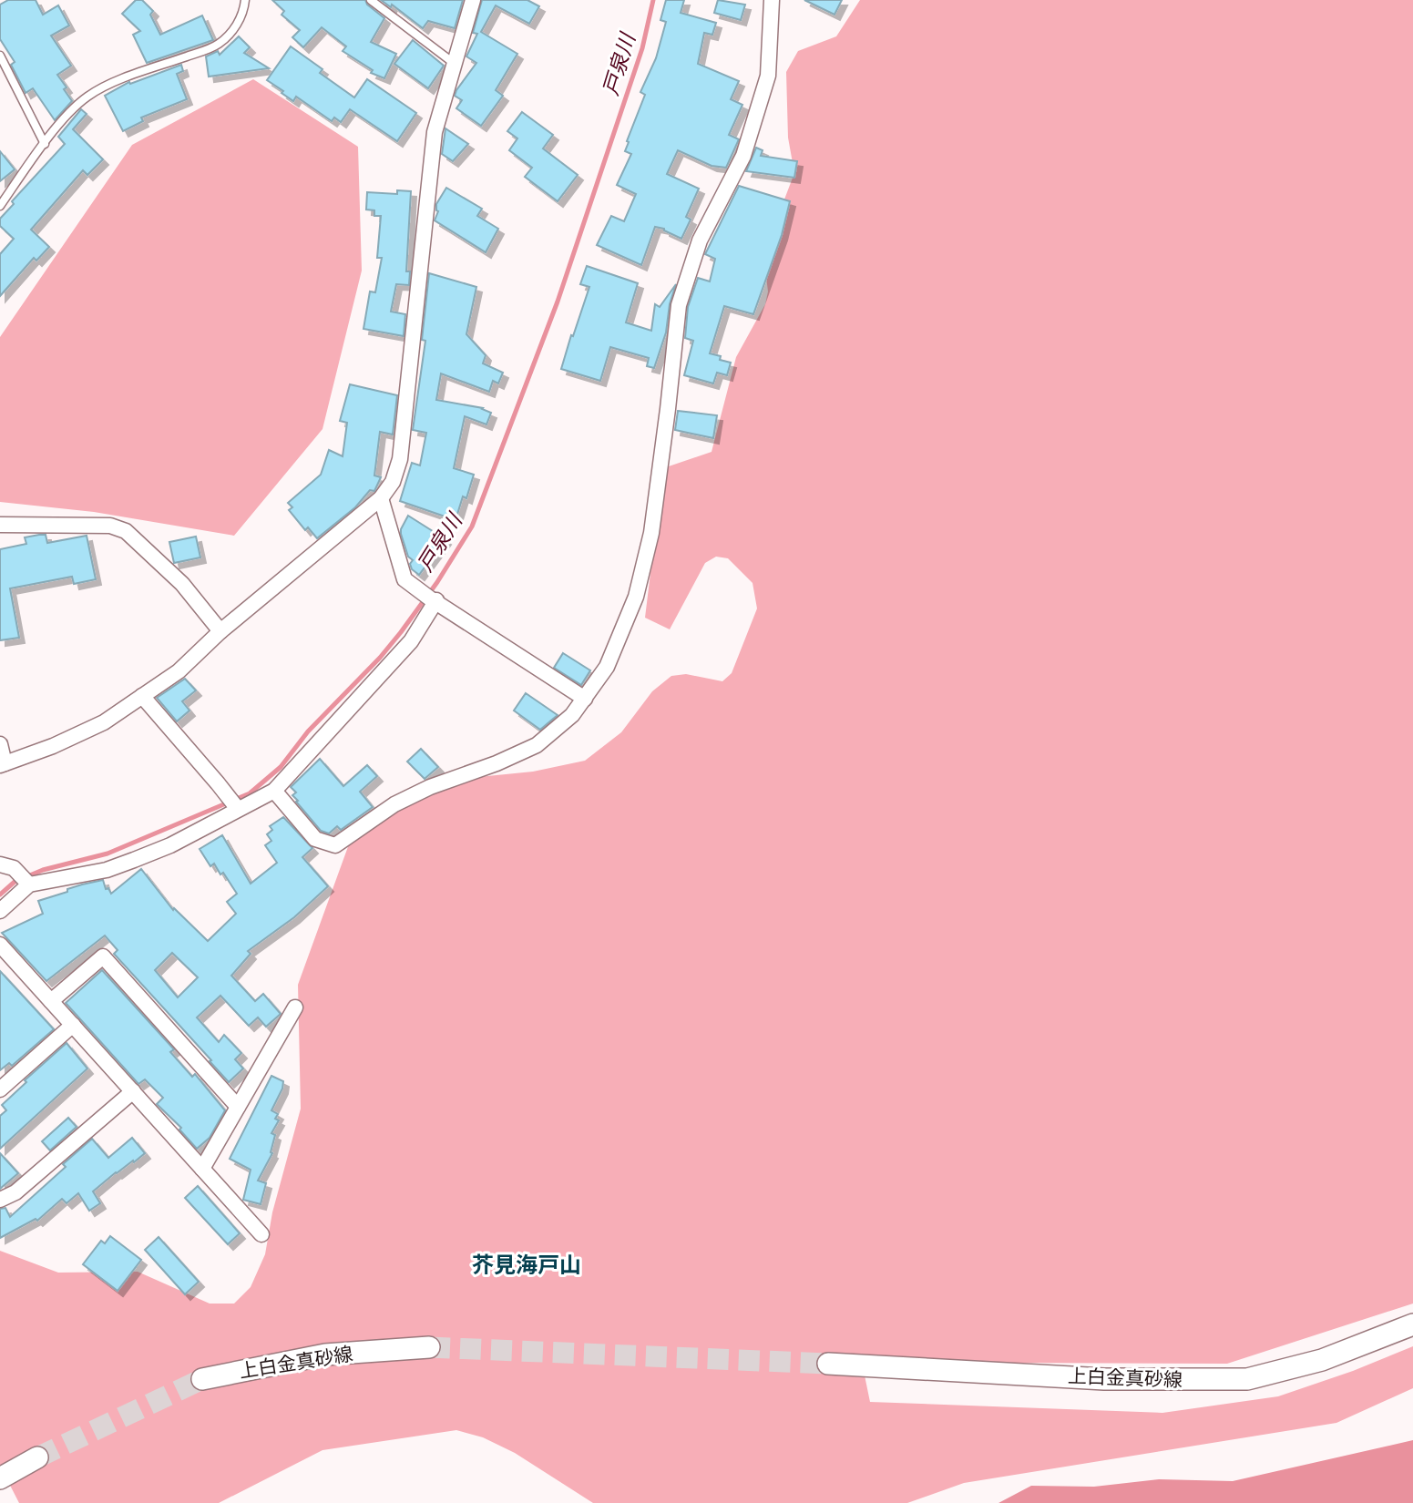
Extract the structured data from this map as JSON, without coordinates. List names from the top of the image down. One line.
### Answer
{"streets":{"main road":["上白金真砂線"]},"districts":["芥見海戸山"],"water":["戸泉川"]}
